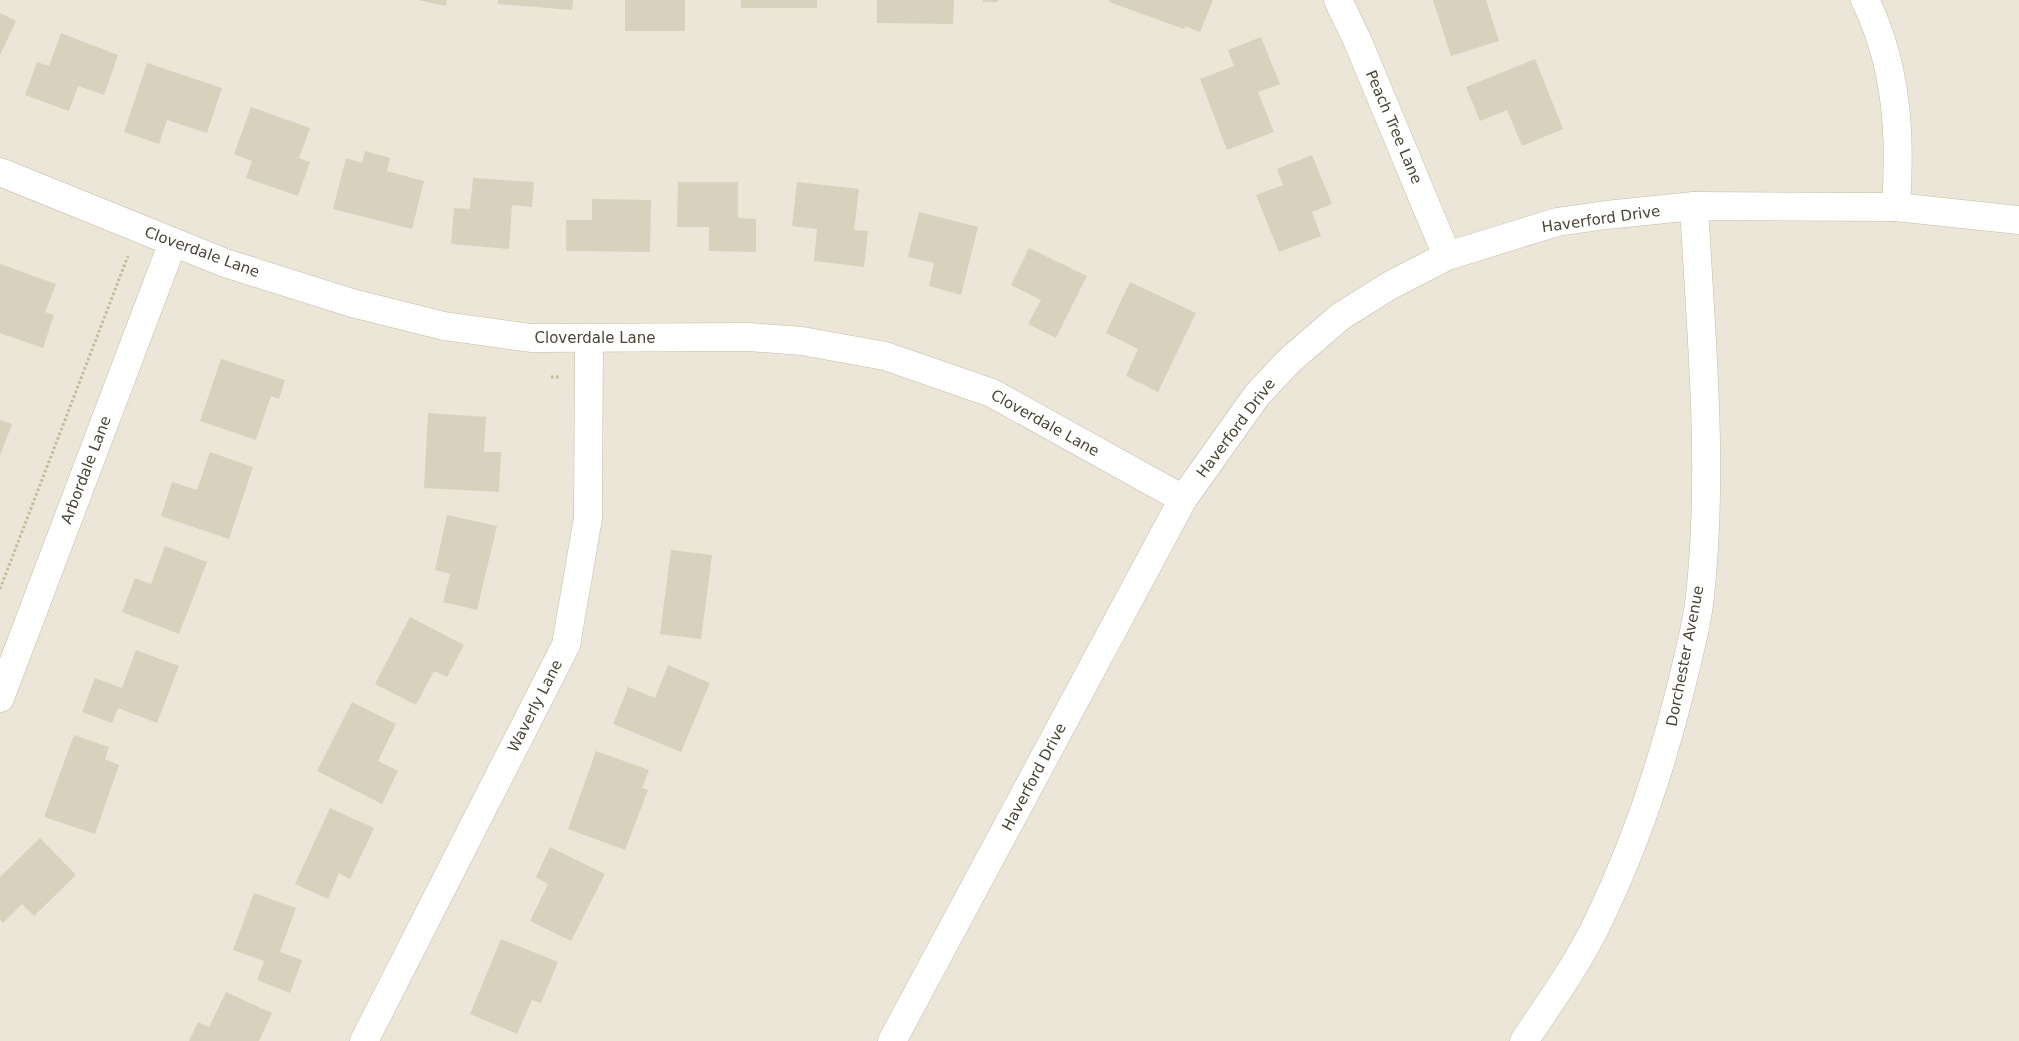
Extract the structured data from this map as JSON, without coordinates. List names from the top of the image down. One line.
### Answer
{"streets":{"street":["Peach Tree Lane","Haverford Drive","Cloverdale Lane","Arbordale Lane","Dorchester Avenue","Waverly Lane"]},"crossings":[["Peach Tree Lane","Haverford Drive"],["Haverford Drive","Cloverdale Lane"],["Haverford Drive","Dorchester Avenue"],["Cloverdale Lane","Arbordale Lane"],["Cloverdale Lane","Waverly Lane"]]}
